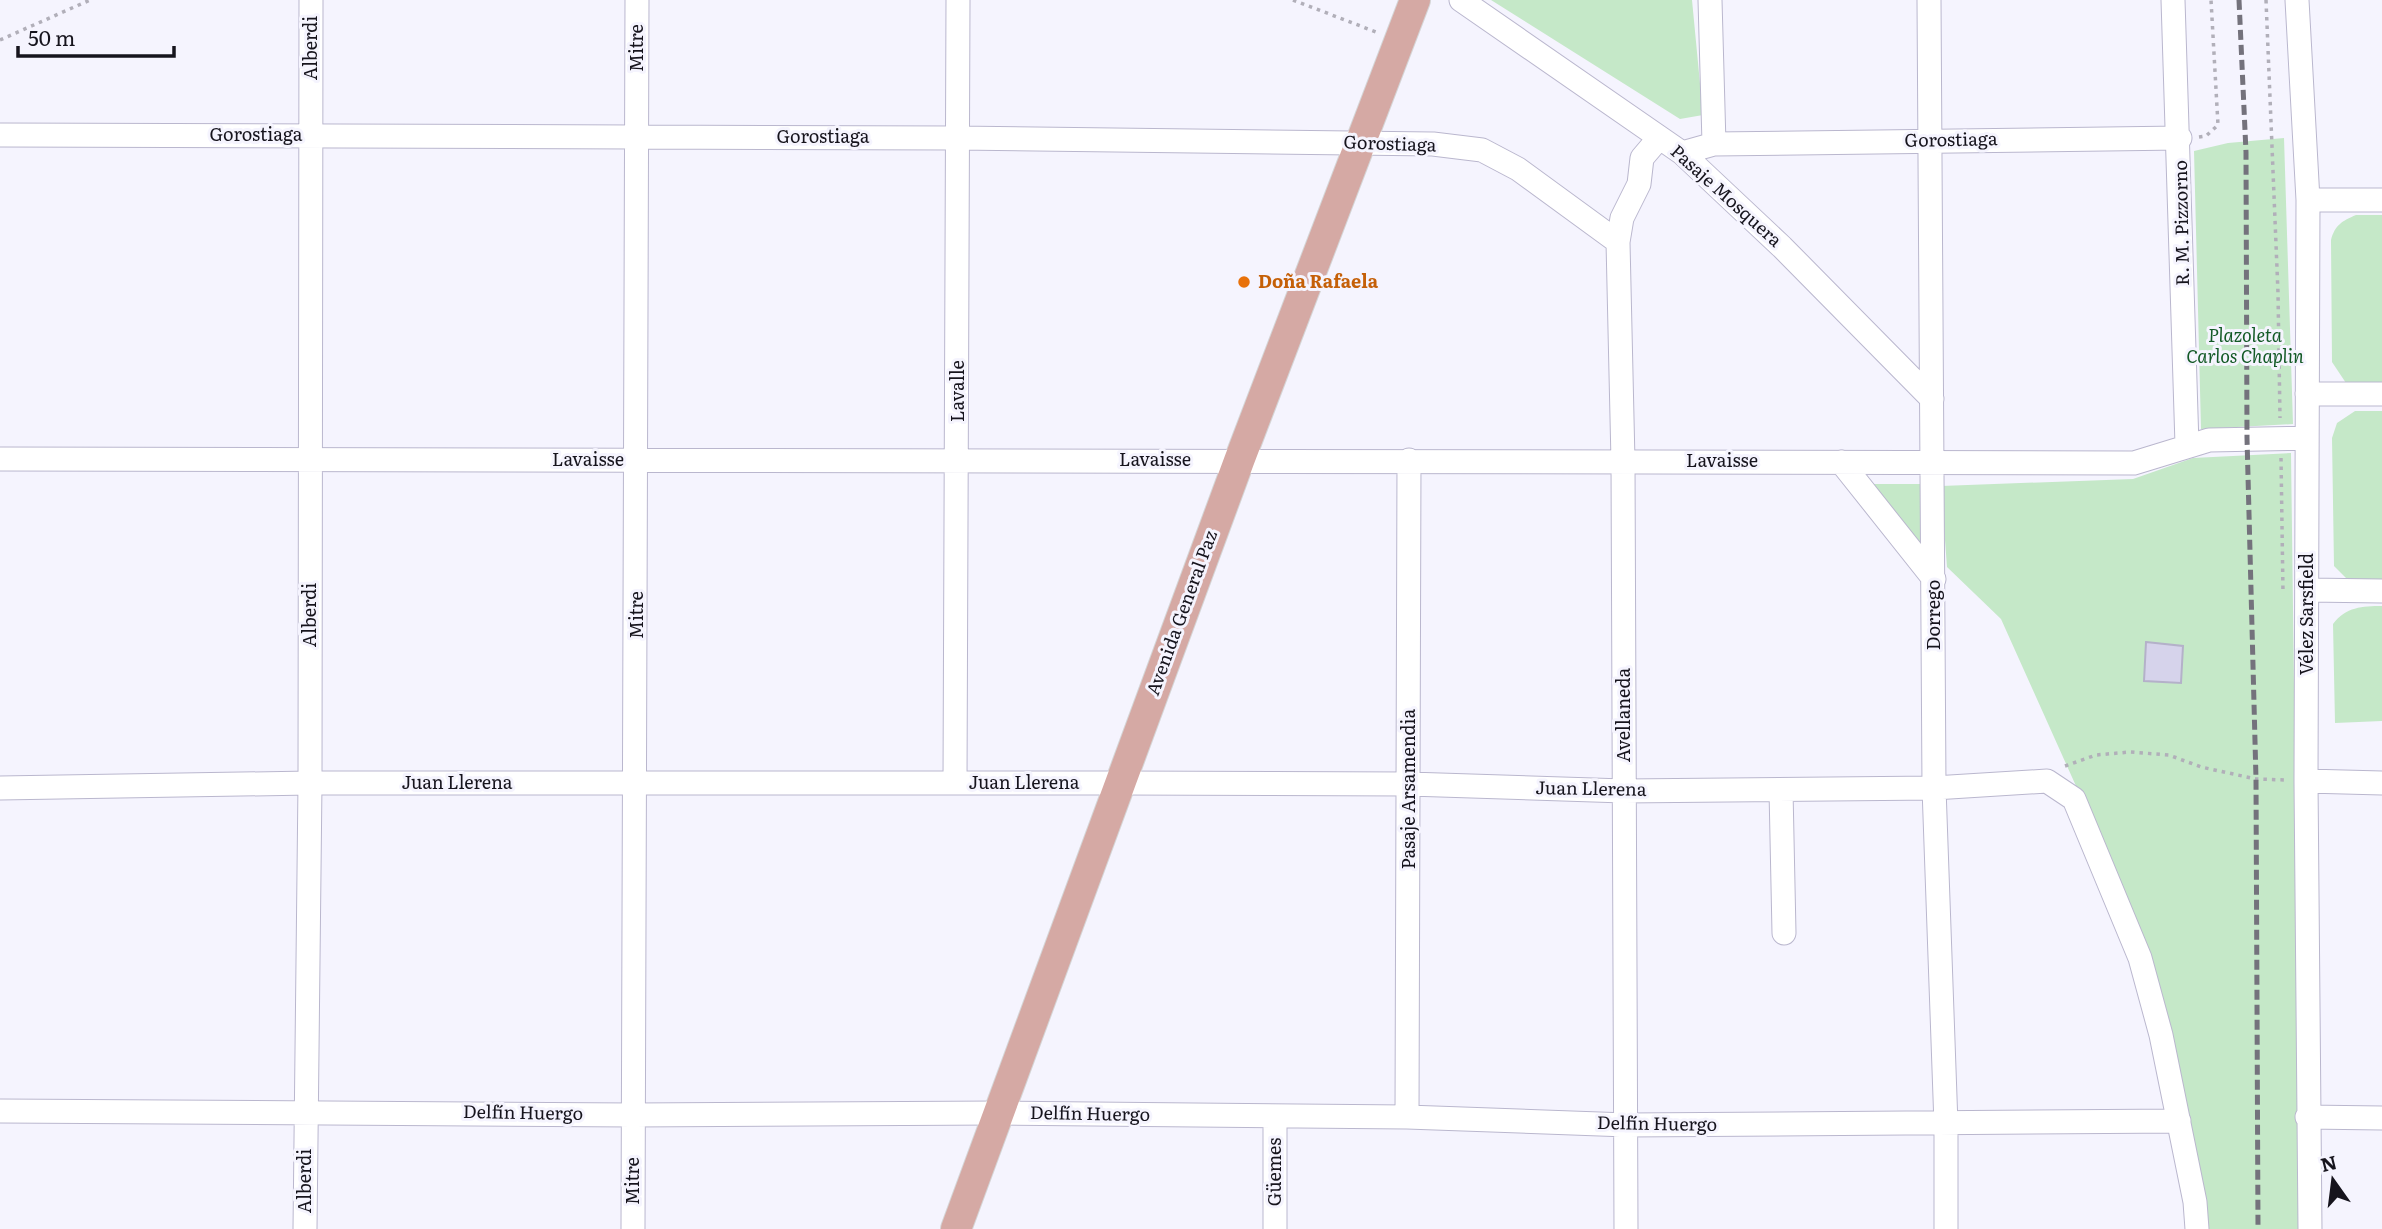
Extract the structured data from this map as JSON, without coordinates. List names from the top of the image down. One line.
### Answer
{"streets":{"main road":["Avenida General Paz"],"street":["Alberdi","Mitre","Gorostiaga","Pasaje Mosquera","R. M. Pizzorno","Lavalle","Lavaisse","Vélez Sarsfield","Dorrego","Avellaneda","Juan Llerena","Pasaje Arsamendia","Delfín Huergo","Güemes"]},"crossings":[["Alberdi","Gorostiaga"],["Alberdi","Lavaisse"],["Alberdi","Juan Llerena"],["Alberdi","Delfín Huergo"],["Mitre","Gorostiaga"],["Mitre","Lavaisse"],["Mitre","Juan Llerena"],["Mitre","Delfín Huergo"],["Gorostiaga","Pasaje Mosquera"],["Gorostiaga","R. M. Pizzorno"],["Gorostiaga","Lavalle"],["Gorostiaga","Avenida General Paz"],["Gorostiaga","Dorrego"],["Gorostiaga","Avellaneda"],["Pasaje Mosquera","Dorrego"],["Pasaje Mosquera","Avellaneda"],["R. M. Pizzorno","Lavaisse"],["Lavalle","Lavaisse"],["Lavalle","Juan Llerena"],["Lavaisse","Avenida General Paz"],["Lavaisse","Vélez Sarsfield"],["Lavaisse","Dorrego"],["Lavaisse","Avellaneda"],["Lavaisse","Pasaje Arsamendia"],["Avenida General Paz","Juan Llerena"],["Avenida General Paz","Delfín Huergo"],["Dorrego","Juan Llerena"],["Dorrego","Delfín Huergo"],["Avellaneda","Juan Llerena"],["Avellaneda","Delfín Huergo"],["Juan Llerena","Pasaje Arsamendia"],["Pasaje Arsamendia","Delfín Huergo"],["Delfín Huergo","Güemes"]],"parks":["Plazoleta Carlos Chaplin"],"places":["Doña Rafaela"],"scale_bar":"50 m","north":"top"}
